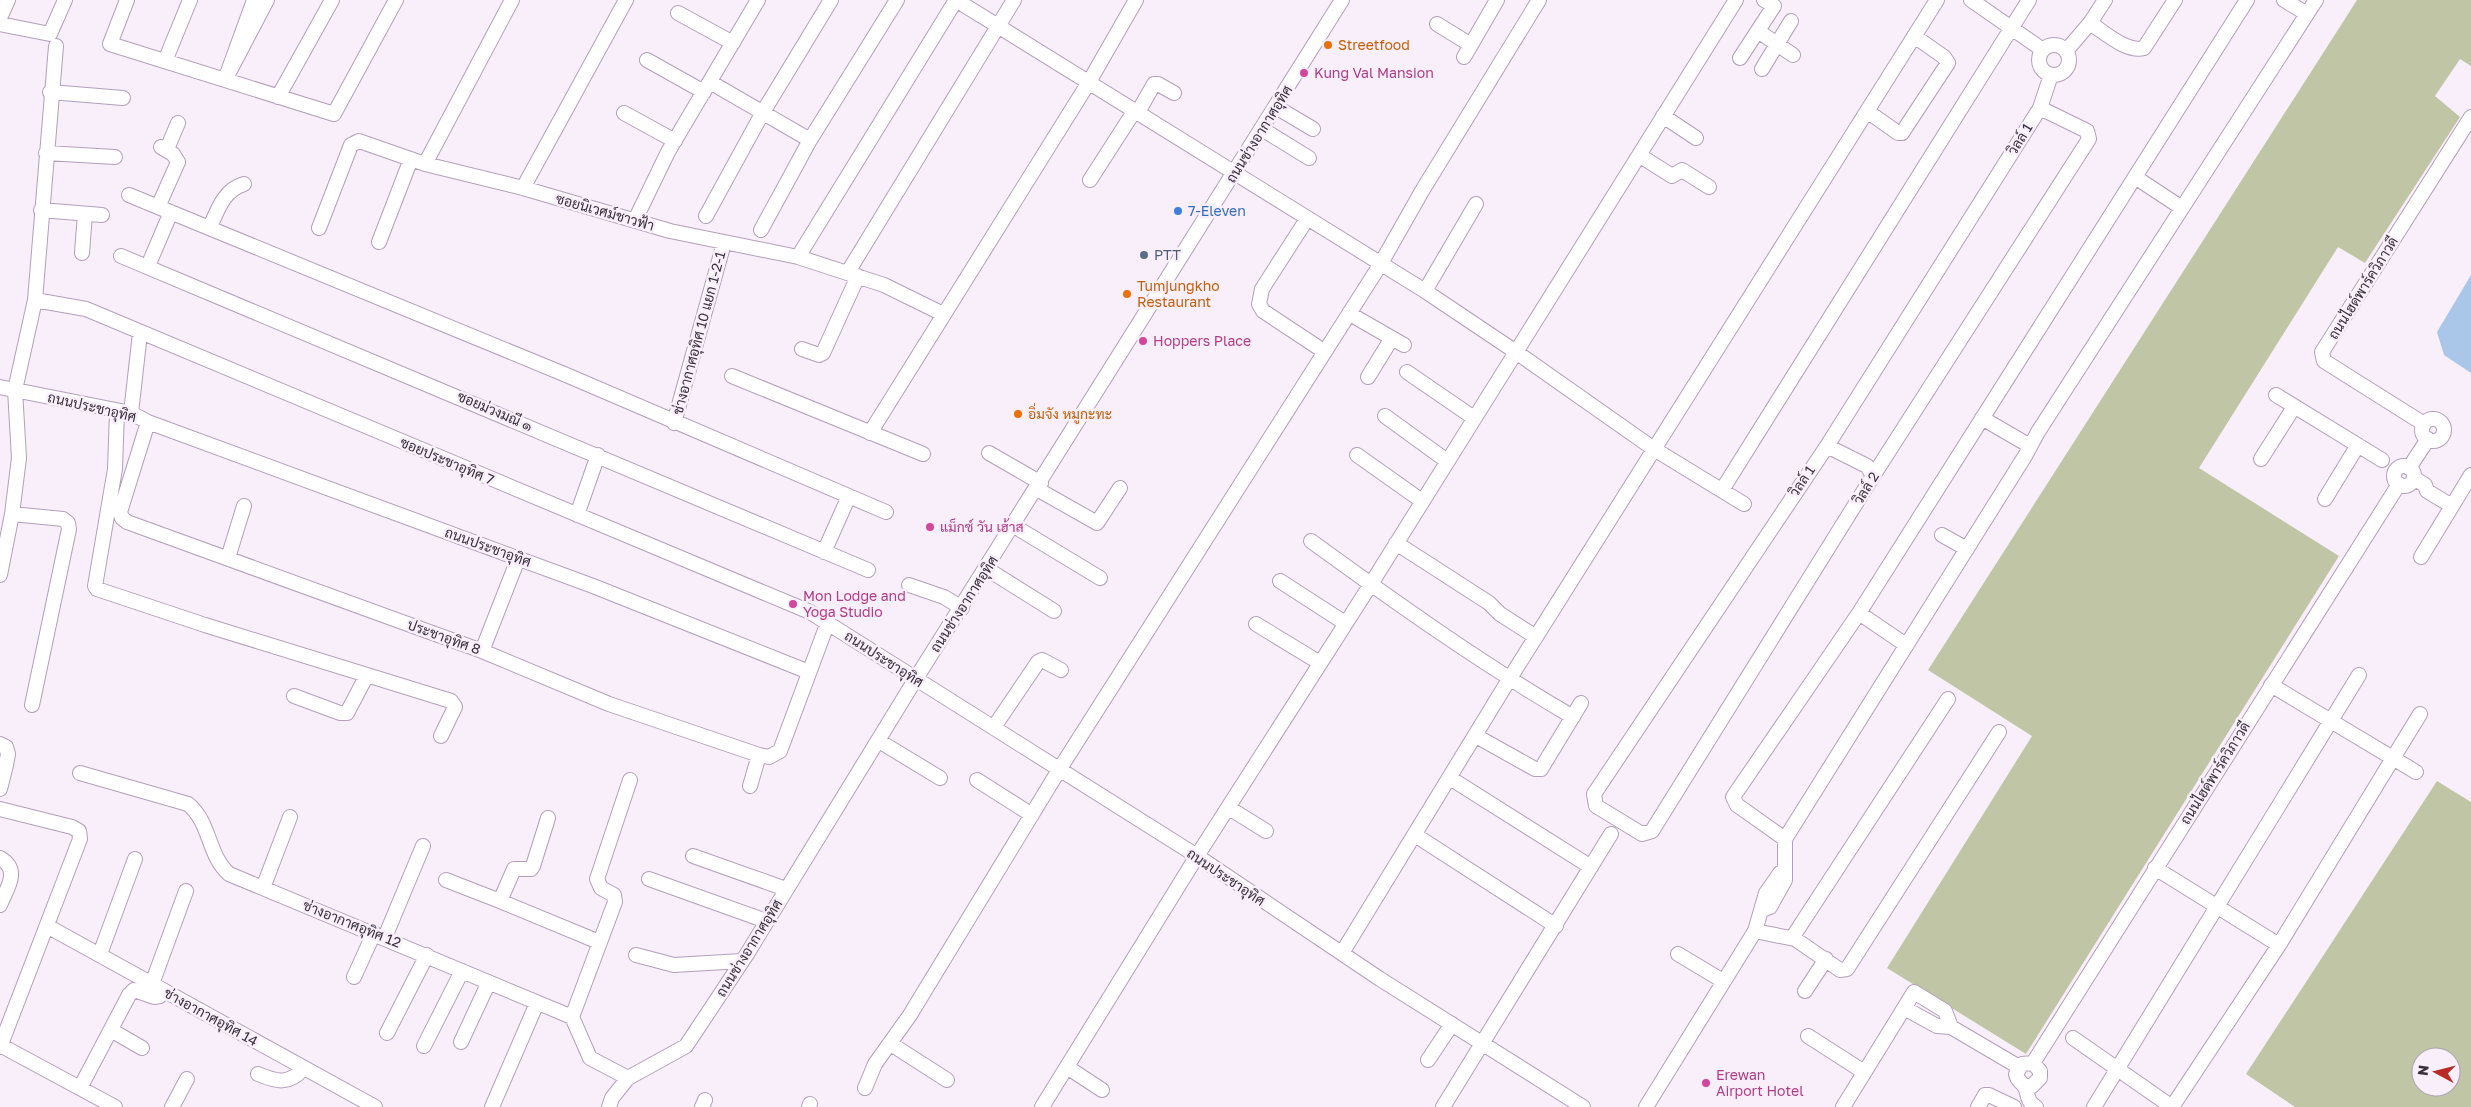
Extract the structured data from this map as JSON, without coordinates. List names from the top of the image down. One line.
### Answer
{"streets":{"street":["ถนนช่างอากาศอุทิศ","วิลล์ 1","ซอยนิเวศม์ชาวฟ้า","ถนนไฮด์พาร์ควิภาวดี","ช่างอากาศอุทิศ 10 แยก 1-2-1","ถนนประชาอุทิศ","ซอยม่วงมณี ๑","ซอยประชาอุทิศ 7","วิลล์ 2","ประชาอุทิศ 8","ช่างอากาศอุทิศ 12","ช่างอากาศอุทิศ 14"]},"crossings":[["ถนนช่างอากาศอุทิศ","ถนนประชาอุทิศ"],["วิลล์ 1","วิลล์ 2"],["ซอยนิเวศม์ชาวฟ้า","ช่างอากาศอุทิศ 10 แยก 1-2-1"],["ถนนประชาอุทิศ","ซอยประชาอุทิศ 7"],["ถนนประชาอุทิศ","ประชาอุทิศ 8"]],"places":["Streetfood","Kung Val Mansion","7-Eleven","PTT","Tumjungkho Restaurant","Hoppers Place","อิ่มจัง หมูกะทะ","แม็กซ์ วัน เฮ้าส","Mon Lodge and Yoga Studio","Erewan Airport Hotel"],"north":"left"}
